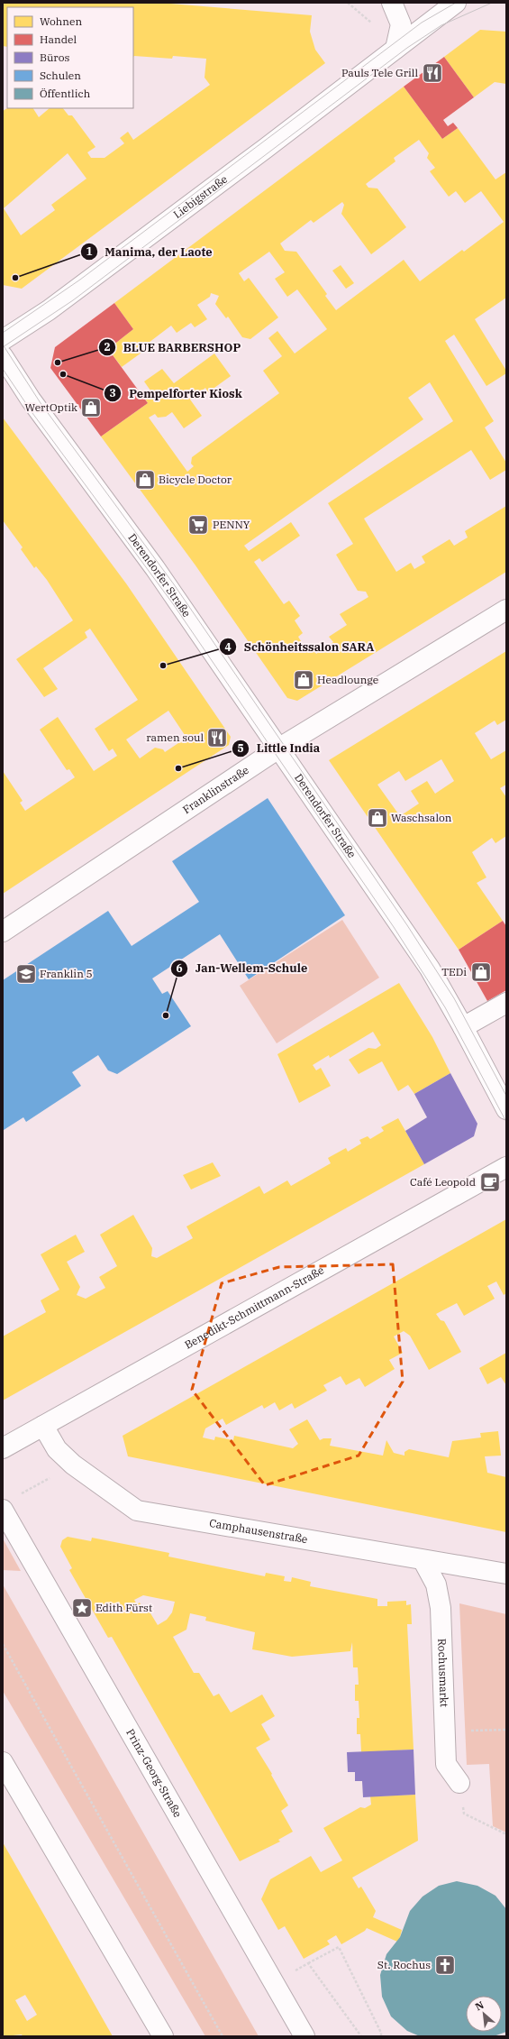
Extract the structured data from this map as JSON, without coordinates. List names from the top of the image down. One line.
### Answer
{"streets":{"street":["Liebigstraße","Derendorfer Straße","Franklinstraße","Benedikt-Schmittmann-Straße","Camphausenstraße","Rochusmarkt","Prinz-Georg-Straße"]},"crossings":[["Derendorfer Straße","Franklinstraße"],["Benedikt-Schmittmann-Straße","Camphausenstraße"],["Camphausenstraße","Rochusmarkt"]],"places":{"restaurant":["Pauls Tele Grill","ramen soul"],"other":["Manima, der Laote","BLUE BARBERSHOP","Pempelforter Kiosk","Schönheitssalon SARA","Little India","Jan-Wellem-Schule"],"shop":["WertOptik","Bicycle Doctor","Headlounge","Waschsalon","TEDi"],"supermarket":["PENNY"],"school or university":["Franklin 5"],"cafe":["Café Leopold"],"place":["Edith Fürst"],"church":["St. Rochus"]},"legend":["Wohnen","Handel","Büros","Schulen","Öffentlich"],"north":"top left"}
